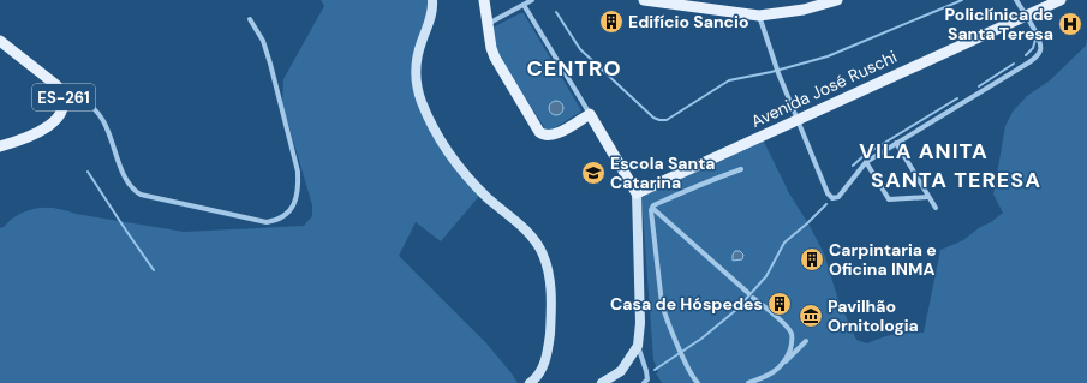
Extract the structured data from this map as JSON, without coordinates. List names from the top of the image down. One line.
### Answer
{"streets":{"main road":["Avenida José Ruschi","ES-261"]},"districts":["CENTRO","VILA ANITA","SANTA TERESA"],"places":{"building":["Edifício Sancio","Carpintaria e Oficina INMA","Casa de Hóspedes"],"hospital":["Policlínica de Santa Teresa"],"school or university":["Escola Santa Catarina"],"museum":["Pavilhão Ornitologia"]}}
